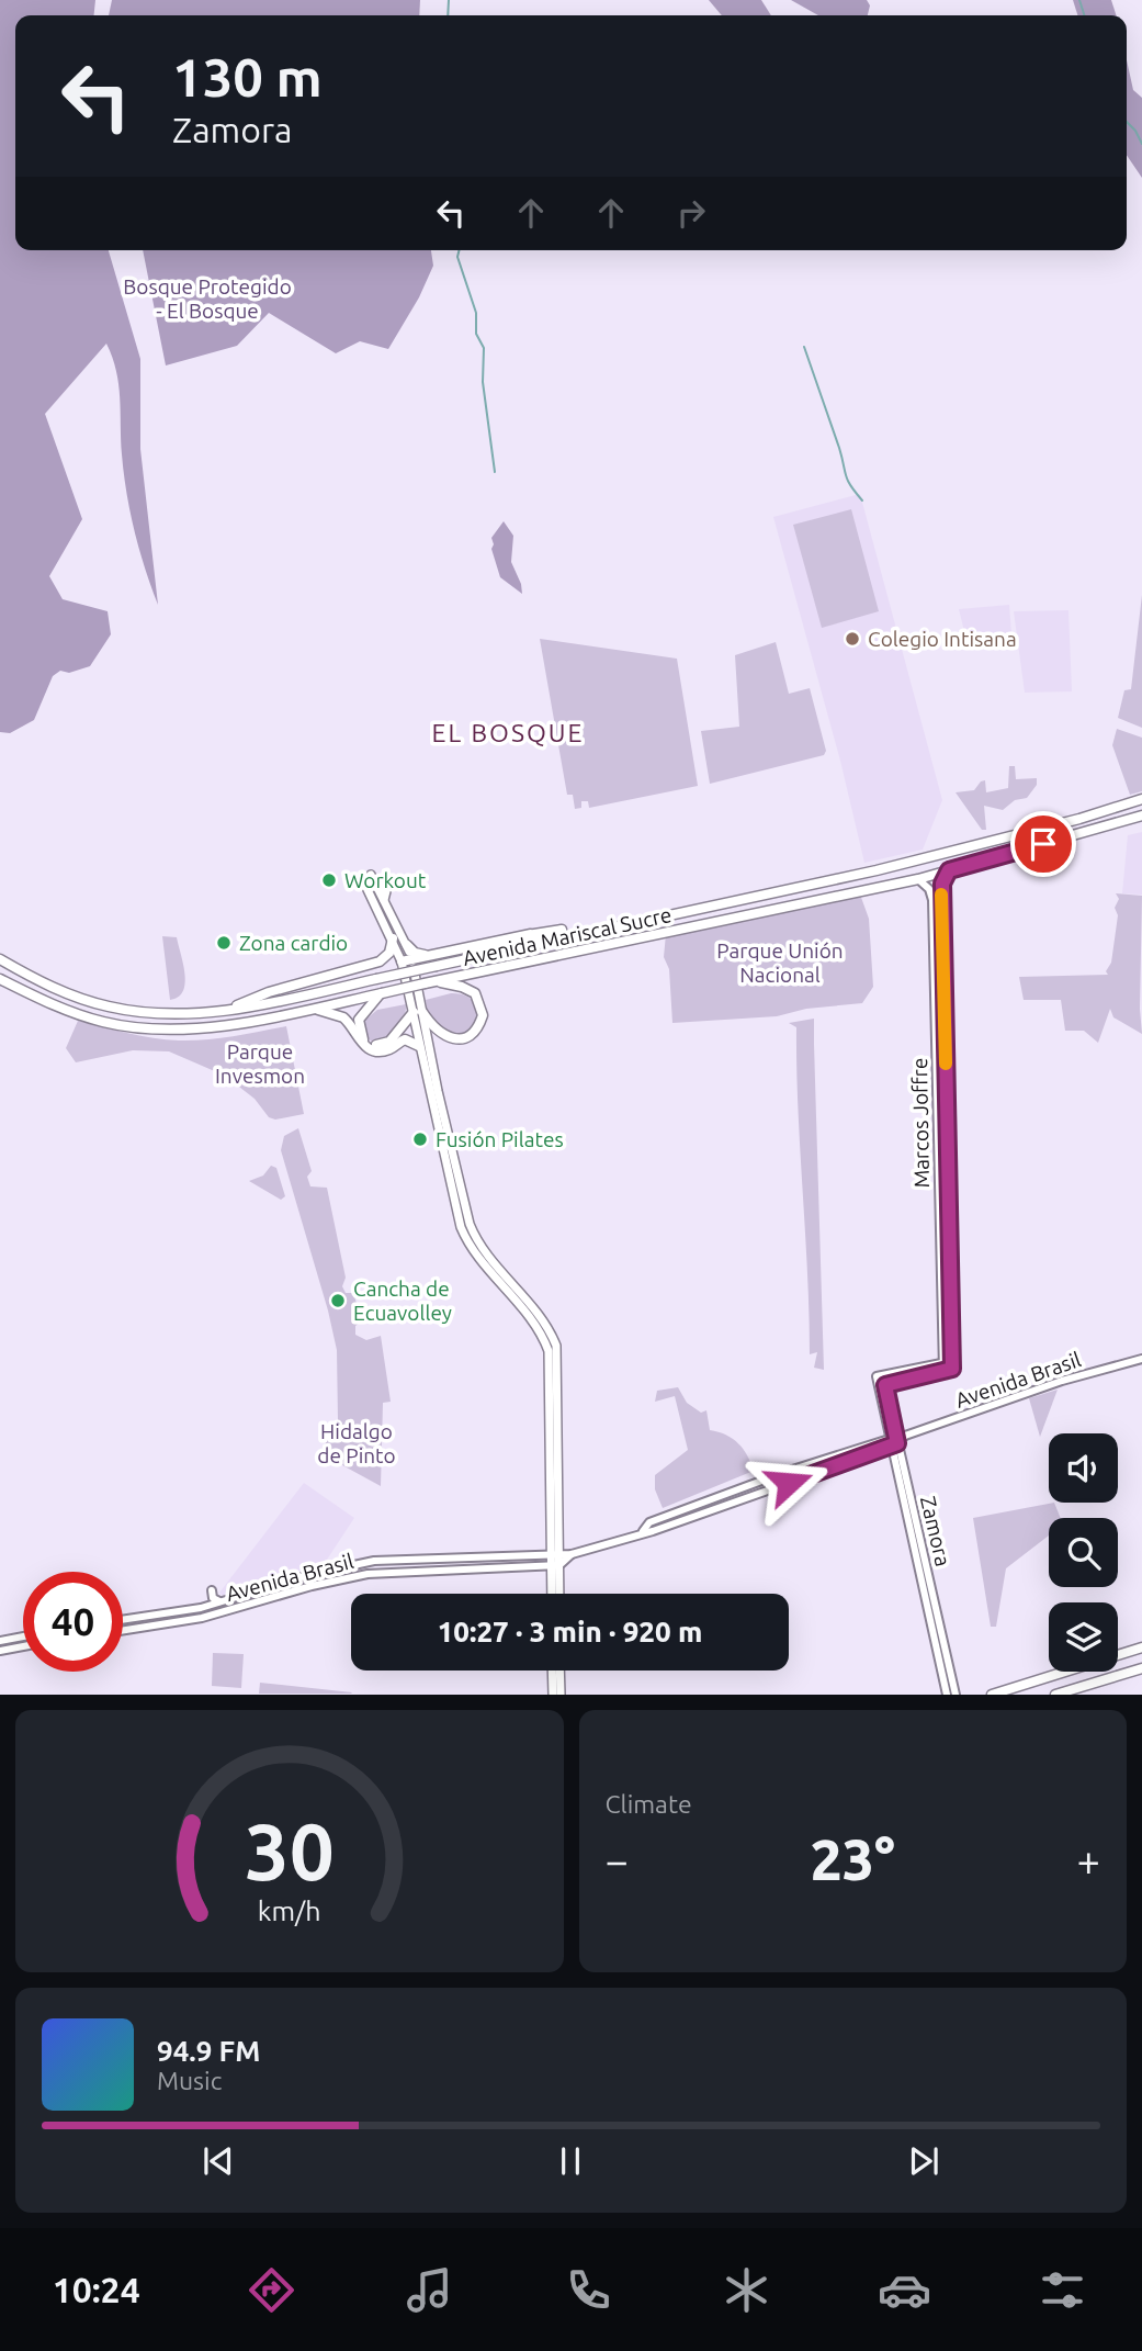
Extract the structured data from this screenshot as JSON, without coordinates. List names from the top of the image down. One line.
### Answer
{"streets":{"main road":["Avenida Mariscal Sucre"],"street":["Marcos Joffre","Avenida Brasil","Zamora"]},"crossings":[["Avenida Mariscal Sucre","Marcos Joffre"],["Marcos Joffre","Zamora"],["Avenida Brasil","Zamora"]],"districts":["EL BOSQUE"],"parks":["Bosque Protegido - El Bosque","Parque Unión Nacional","Parque Invesmon","Hidalgo de Pinto"],"places":["Colegio Intisana","Workout","Zona cardio","Fusión Pilates","Cancha de Ecuavolley"],"page":{"turn":["130 m","Zamora"],"limit":"40","trip":"10:27 · 3 min · 920 m","tile":"Climate","heat":["−","23°","+"],"song":["94.9 FM","Music"],"tabs":"10:24","gauge":["30","km/h"]}}
